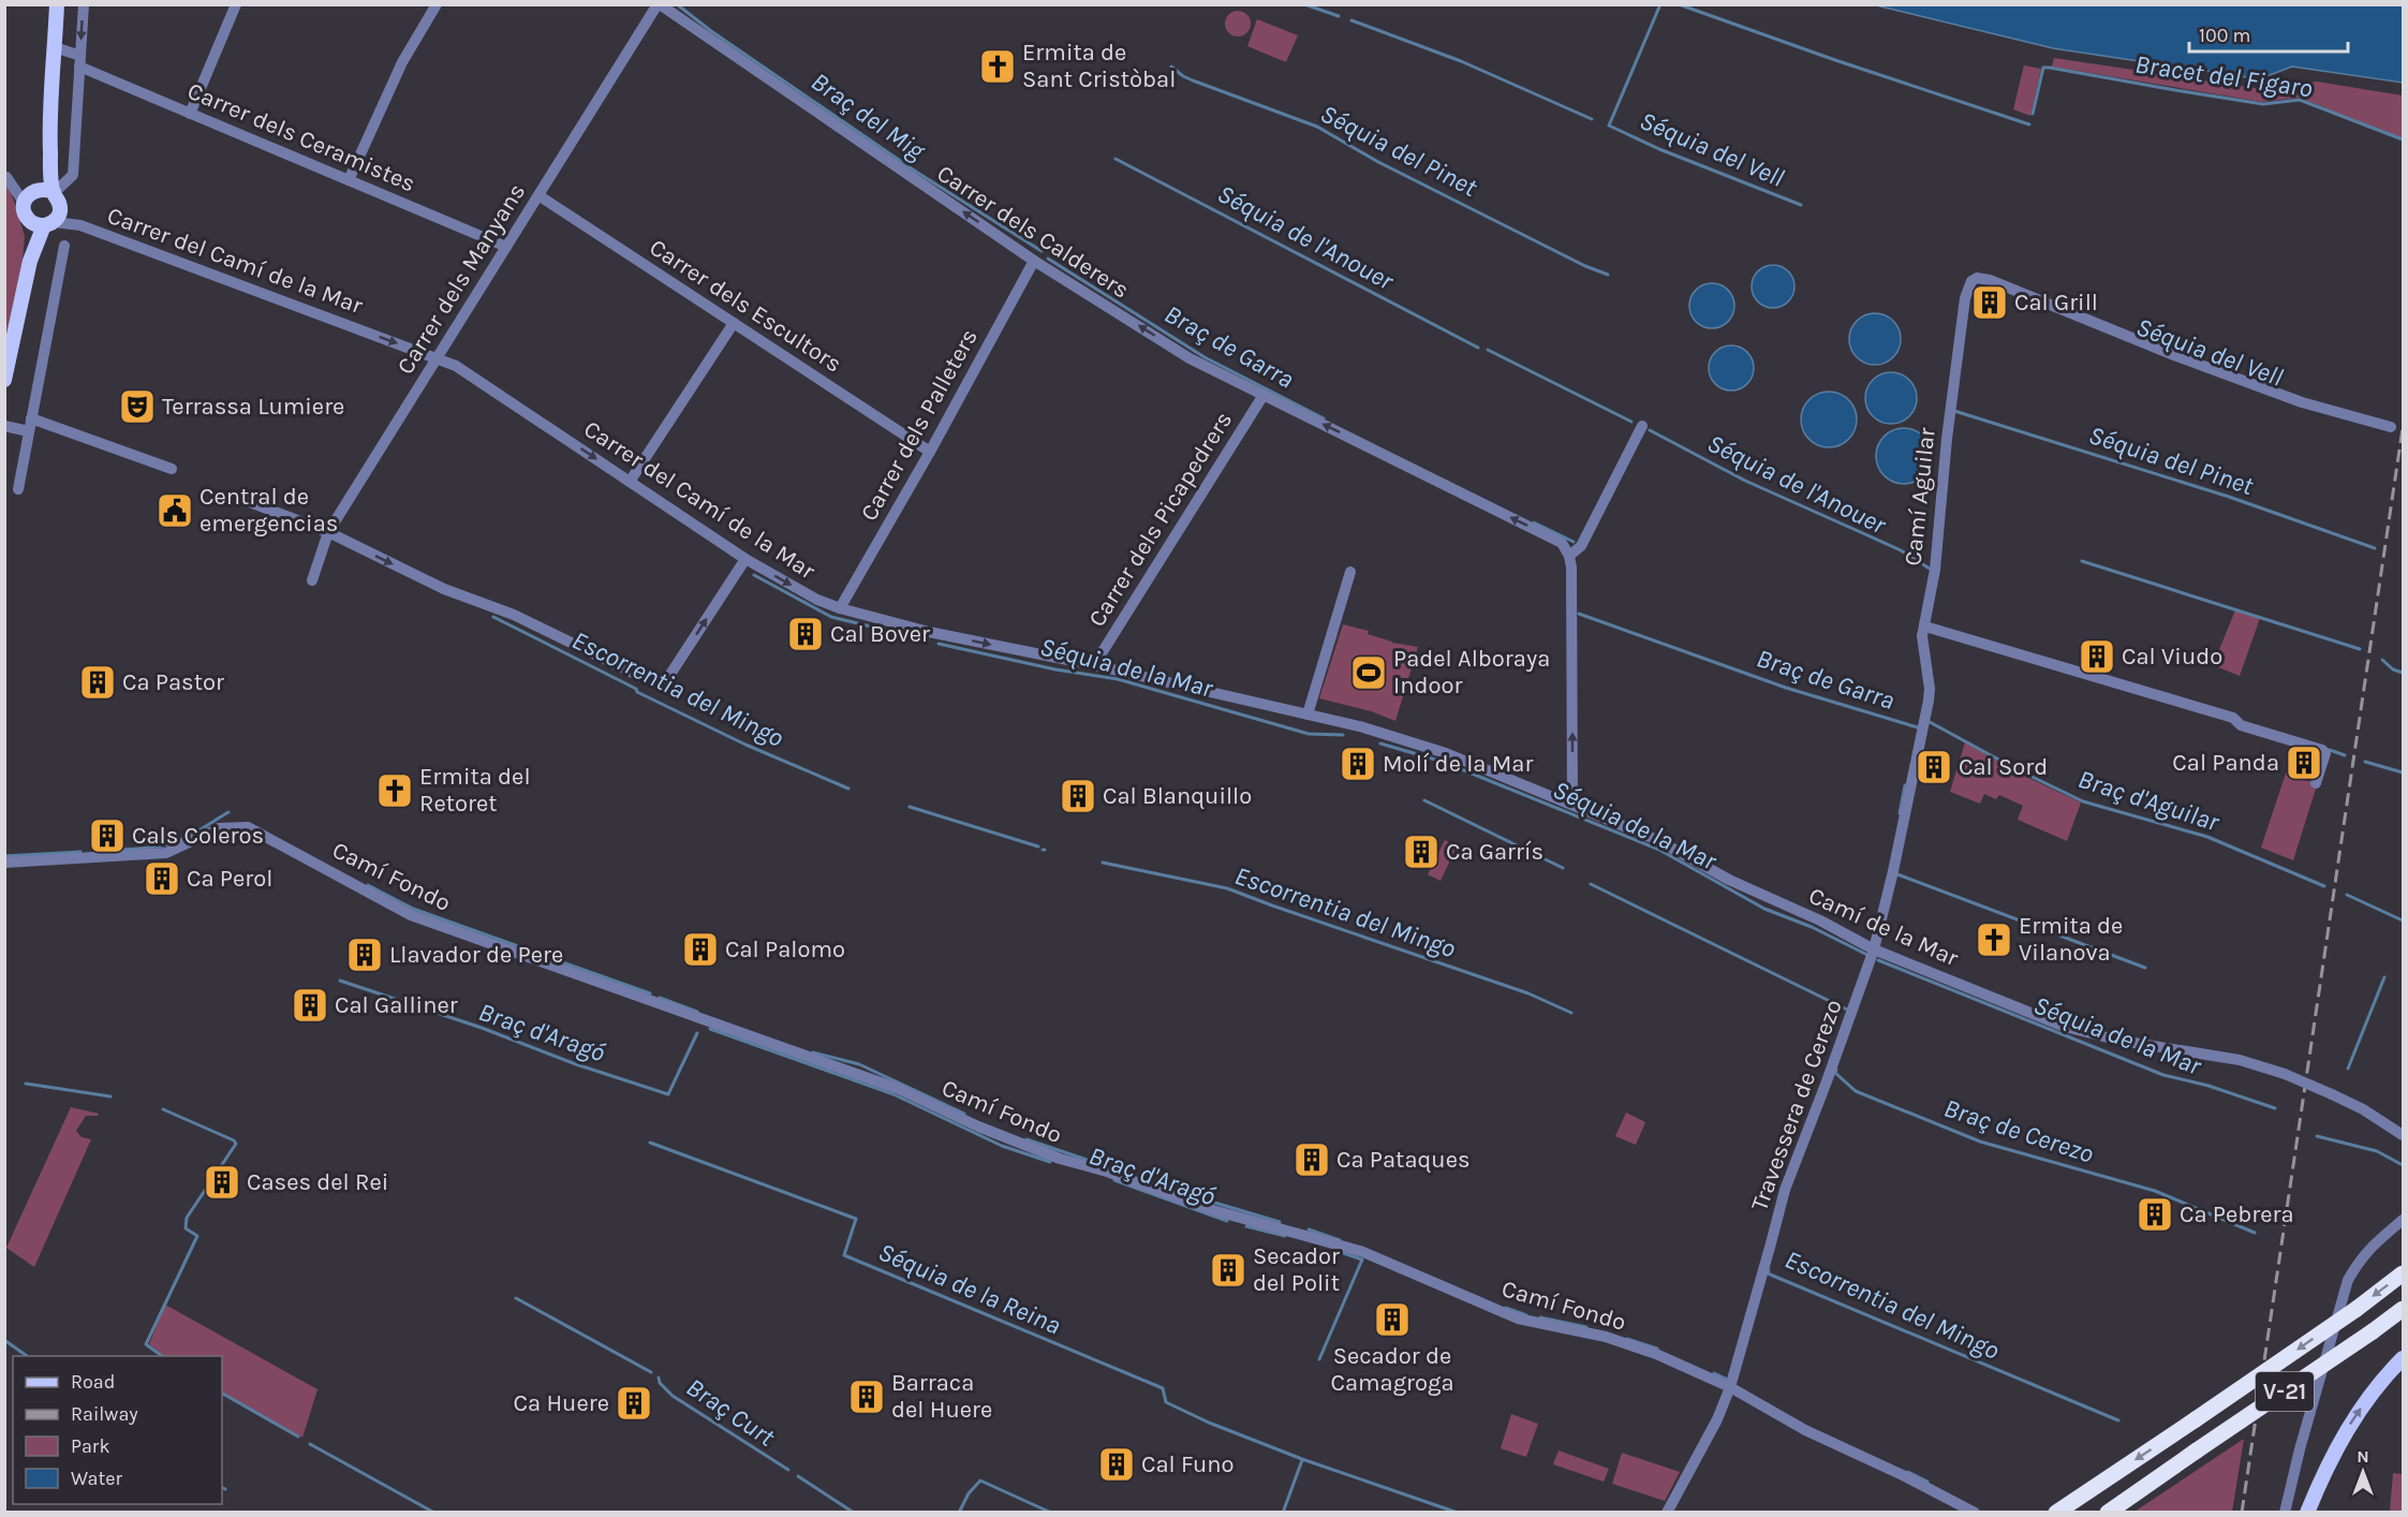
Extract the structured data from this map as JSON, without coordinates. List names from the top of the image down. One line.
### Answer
{"streets":{"highway":["V-21"],"street":["Carrer dels Ceramistes","Carrer dels Calderers","Carrer del Camí de la Mar","Carrer dels Manyans","Carrer dels Escultors","Carrer dels Palleters","Camí Aguilar","Carrer dels Picapedrers","Camí Fondo","Camí de la Mar","Travessera de Cerezo"]},"crossings":[["Carrer dels Ceramistes","Carrer dels Manyans"],["Carrer dels Calderers","Carrer dels Manyans"],["Carrer dels Calderers","Carrer dels Palleters"],["Carrer dels Calderers","Carrer dels Picapedrers"],["Carrer del Camí de la Mar","Carrer dels Manyans"],["Carrer del Camí de la Mar","Carrer dels Palleters"],["Carrer del Camí de la Mar","Carrer dels Picapedrers"],["Carrer del Camí de la Mar","Camí de la Mar"],["Carrer dels Manyans","Carrer dels Escultors"],["Carrer dels Escultors","Carrer dels Palleters"],["Camí Aguilar","Camí de la Mar"],["Camí Aguilar","Travessera de Cerezo"],["Camí Fondo","Travessera de Cerezo"],["Camí de la Mar","Travessera de Cerezo"]],"one_way":["Carrer dels Calderers","Carrer del Camí de la Mar"],"water":["Bracet del Figaro","Braç del Mig","Séquia del Vell","Séquia del Pinet","Séquia de l'Anouer","Braç de Garra","Séquia de la Mar","Escorrentia del Mingo","Braç d'Aguilar","Braç d'Aragó","Braç de Cerezo","Séquia de la Reina","Braç Curt"],"places":{"church":["Ermita de Sant Cristòbal","Ermita del Retoret","Ermita de Vilanova"],"building":["Cal Grill","Cal Bover","Cal Viudo","Ca Pastor","Cal Panda","Molí de la Mar","Cal Sord","Cal Blanquillo","Cals Coleros","Ca Garrís","Ca Perol","Cal Palomo","Llavador de Pere","Cal Galliner","Ca Pataques","Cases del Rei","Ca Pebrera","Secador del Polit","Secador de Camagroga","Barraca del Huere","Ca Huere","Cal Funo"],"theatre":["Terrassa Lumiere"],"public building":["Central de emergencias"],"sports":["Padel Alboraya Indoor"]},"legend":["Road","Railway","Park","Water"],"scale_bar":"100 m","north":"top"}
